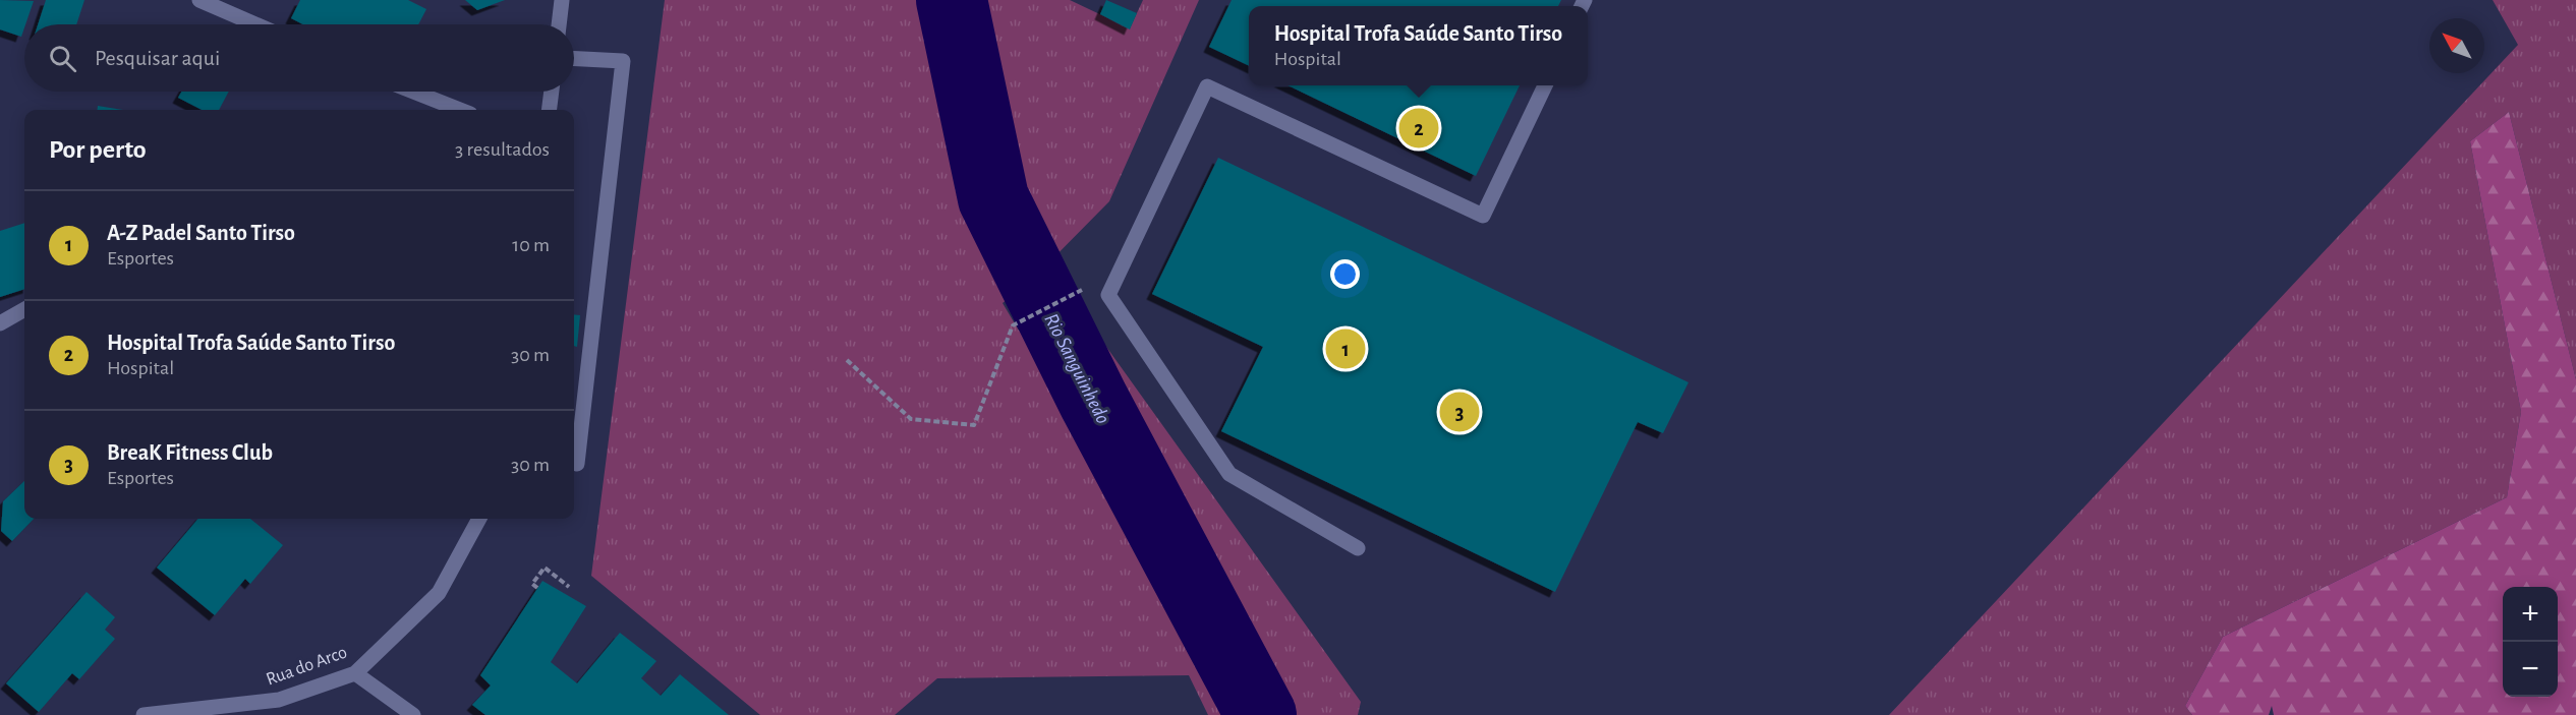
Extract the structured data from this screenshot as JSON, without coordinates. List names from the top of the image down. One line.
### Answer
{"streets":{"street":["Rua do Arco"]},"water":["Rio Sanguinhedo"],"north":"top left","page":{"popup":["Hospital Trofa Saúde Santo Tirso","Hospital"],"search":"Pesquisar aqui","pins":["2","1","3"],"heading":["Por perto","3 resultados"],"list":[{"mark":"1","name":"A-Z Padel Santo Tirso","note":"Esportes","value":"10 m"},{"mark":"2","name":"Hospital Trofa Saúde Santo Tirso","note":"Hospital","value":"30 m"},{"mark":"3","name":"BreaK Fitness Club","note":"Esportes","value":"30 m"}],"map_buttons":["+","−"]}}
